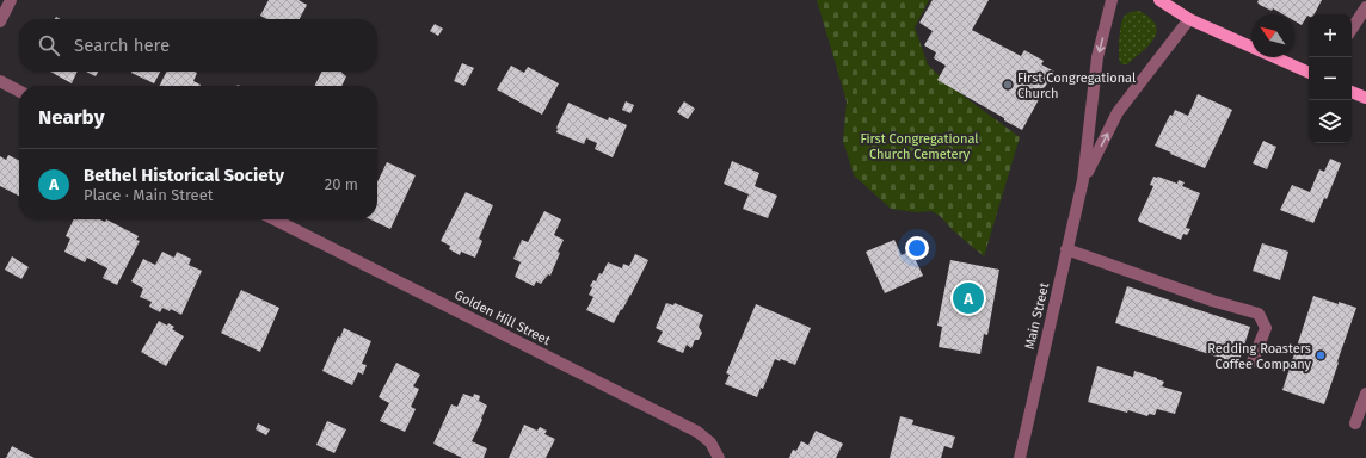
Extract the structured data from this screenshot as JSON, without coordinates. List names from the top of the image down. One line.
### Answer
{"streets":{"street":["Main Street","Golden Hill Street"]},"parks":["First Congregational Church Cemetery"],"places":["First Congregational Church","Redding Roasters Coffee Company"],"north":"top left","page":{"map_buttons":["+","−"],"search":"Search here","heading":"Nearby","list":[{"mark":"A","name":"Bethel Historical Society","note":"Place · Main Street","value":"20 m"}],"pins":"A"}}
